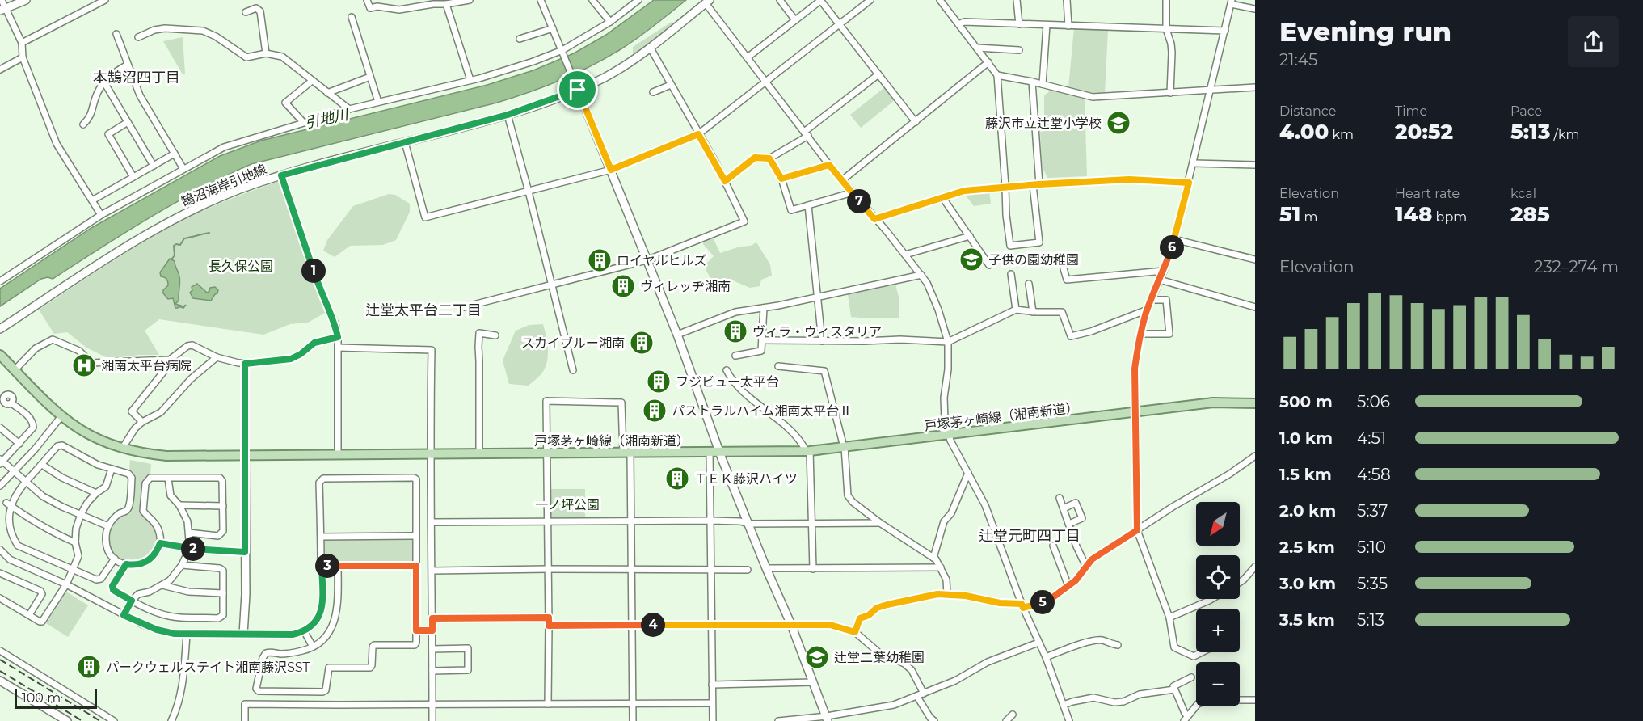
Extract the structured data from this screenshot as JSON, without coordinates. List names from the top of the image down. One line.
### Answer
{"streets":{"main road":["戸塚茅ヶ崎線（湘南新道）"],"street":["鵠沼海岸引地線"]},"districts":["本鵠沼四丁目","辻堂太平台二丁目","辻堂元町四丁目"],"water":["引地川"],"parks":["長久保公園","一ノ坪公園"],"places":{"school or university":["藤沢市立辻堂小学校","子供の園幼稚園","辻堂二葉幼稚園"],"building":["ロイヤルヒルズ","ヴィレッヂ湘南","ヴィラ・ウィスタリア","スカイブルー湘南","フジビュー太平台","パストラルハイム湘南太平台Ⅱ","ＴＥＫ藤沢ハイツ","パークウェルステイト湘南藤沢SST"],"hospital":["湘南太平台病院"]},"scale_bar":"100 m","north":"bottom left","page":{"heading":["Evening run","21:45"],"stats":[["Distance","4.00 km"],["Time","20:52"],["Pace","5:13 /km"],["Elevation","51 m"],["Heart rate","148 bpm"],["kcal","285"]],"pins":["7","6","1","2","3","5","4"],"chart":["Elevation","232–274 m"],"list":[{"name":"500 m","note":"5:06"},{"name":"1.0 km","note":"4:51"},{"name":"1.5 km","note":"4:58"},{"name":"2.0 km","note":"5:37"},{"name":"2.5 km","note":"5:10"},{"name":"3.0 km","note":"5:35"},{"name":"3.5 km","note":"5:13"}],"map_buttons":["+","−"],"scale":"100 m"}}
